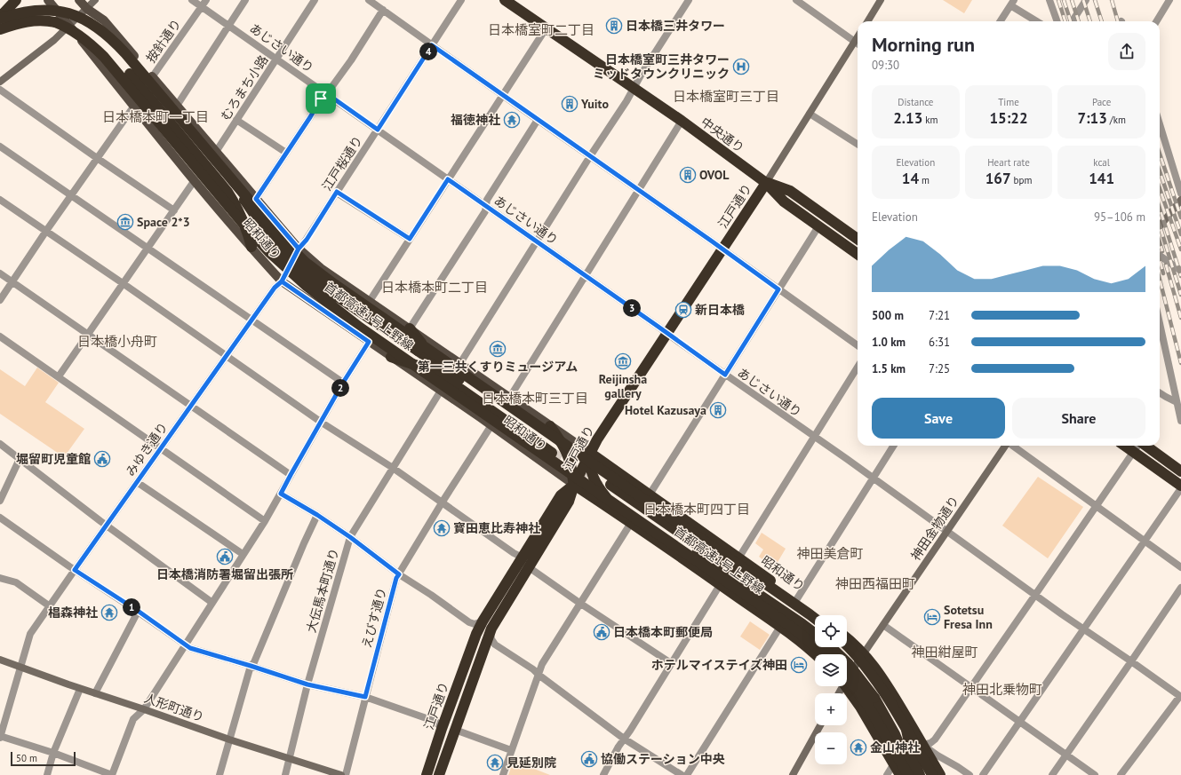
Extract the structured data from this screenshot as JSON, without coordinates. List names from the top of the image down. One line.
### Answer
{"streets":{"highway":["中央通り","江戸通り","昭和通り","首都高速1号上野線"],"street":["按針通り","あじさい通り","むろまち小路","江戸桜通り","みゆき通り","神田金物通り","大伝馬本町通り","えびす通り","人形町通り"]},"crossings":[["按針通り","あじさい通り"],["按針通り","昭和通り"],["あじさい通り","むろまち小路"],["あじさい通り","江戸桜通り"],["あじさい通り","江戸通り"],["あじさい通り","神田金物通り"],["むろまち小路","昭和通り"],["中央通り","江戸通り"],["江戸桜通り","昭和通り"],["江戸桜通り","みゆき通り"],["江戸通り","昭和通り"],["昭和通り","みゆき通り"],["昭和通り","大伝馬本町通り"],["昭和通り","えびす通り"],["みゆき通り","人形町通り"],["大伝馬本町通り","人形町通り"]],"districts":["日本橋室町二丁目","日本橋室町三丁目","日本橋本町一丁目","日本橋本町二丁目","日本橋小舟町","日本橋本町三丁目","日本橋本町四丁目","神田美倉町","神田西福田町","神田紺屋町","神田北乗物町"],"places":{"building":["日本橋三井タワー","Yuito","OVOL","Hotel Kazusaya"],"hospital":["日本橋室町三井タワー ミッドタウンクリニック"],"temple":["福徳神社","寳田恵比寿神社","椙森神社","金山神社","見延別院"],"museum":["Space 2*3","第一三共くすりミュージアム","Reijinsha gallery"],"station":["新日本橋"],"public building":["堀留町児童館","日本橋消防署堀留出張所","日本橋本町郵便局","協働ステーション中央"],"hotel":["Sotetsu Fresa Inn","ホテルマイステイズ神田"]},"scale_bar":"50 m","page":{"heading":["Morning run","09:30"],"pins":["4","3","2","1"],"stats":[["Distance","2.13 km"],["Time","15:22"],["Pace","7:13 /km"],["Elevation","14 m"],["Heart rate","167 bpm"],["kcal","141"]],"chart":["Elevation","95–106 m"],"list":[{"name":"500 m","note":"7:21"},{"name":"1.0 km","note":"6:31"},{"name":"1.5 km","note":"7:25"}],"buttons":["Save","Share"],"map_buttons":["+","−"],"scale":"50 m"}}
